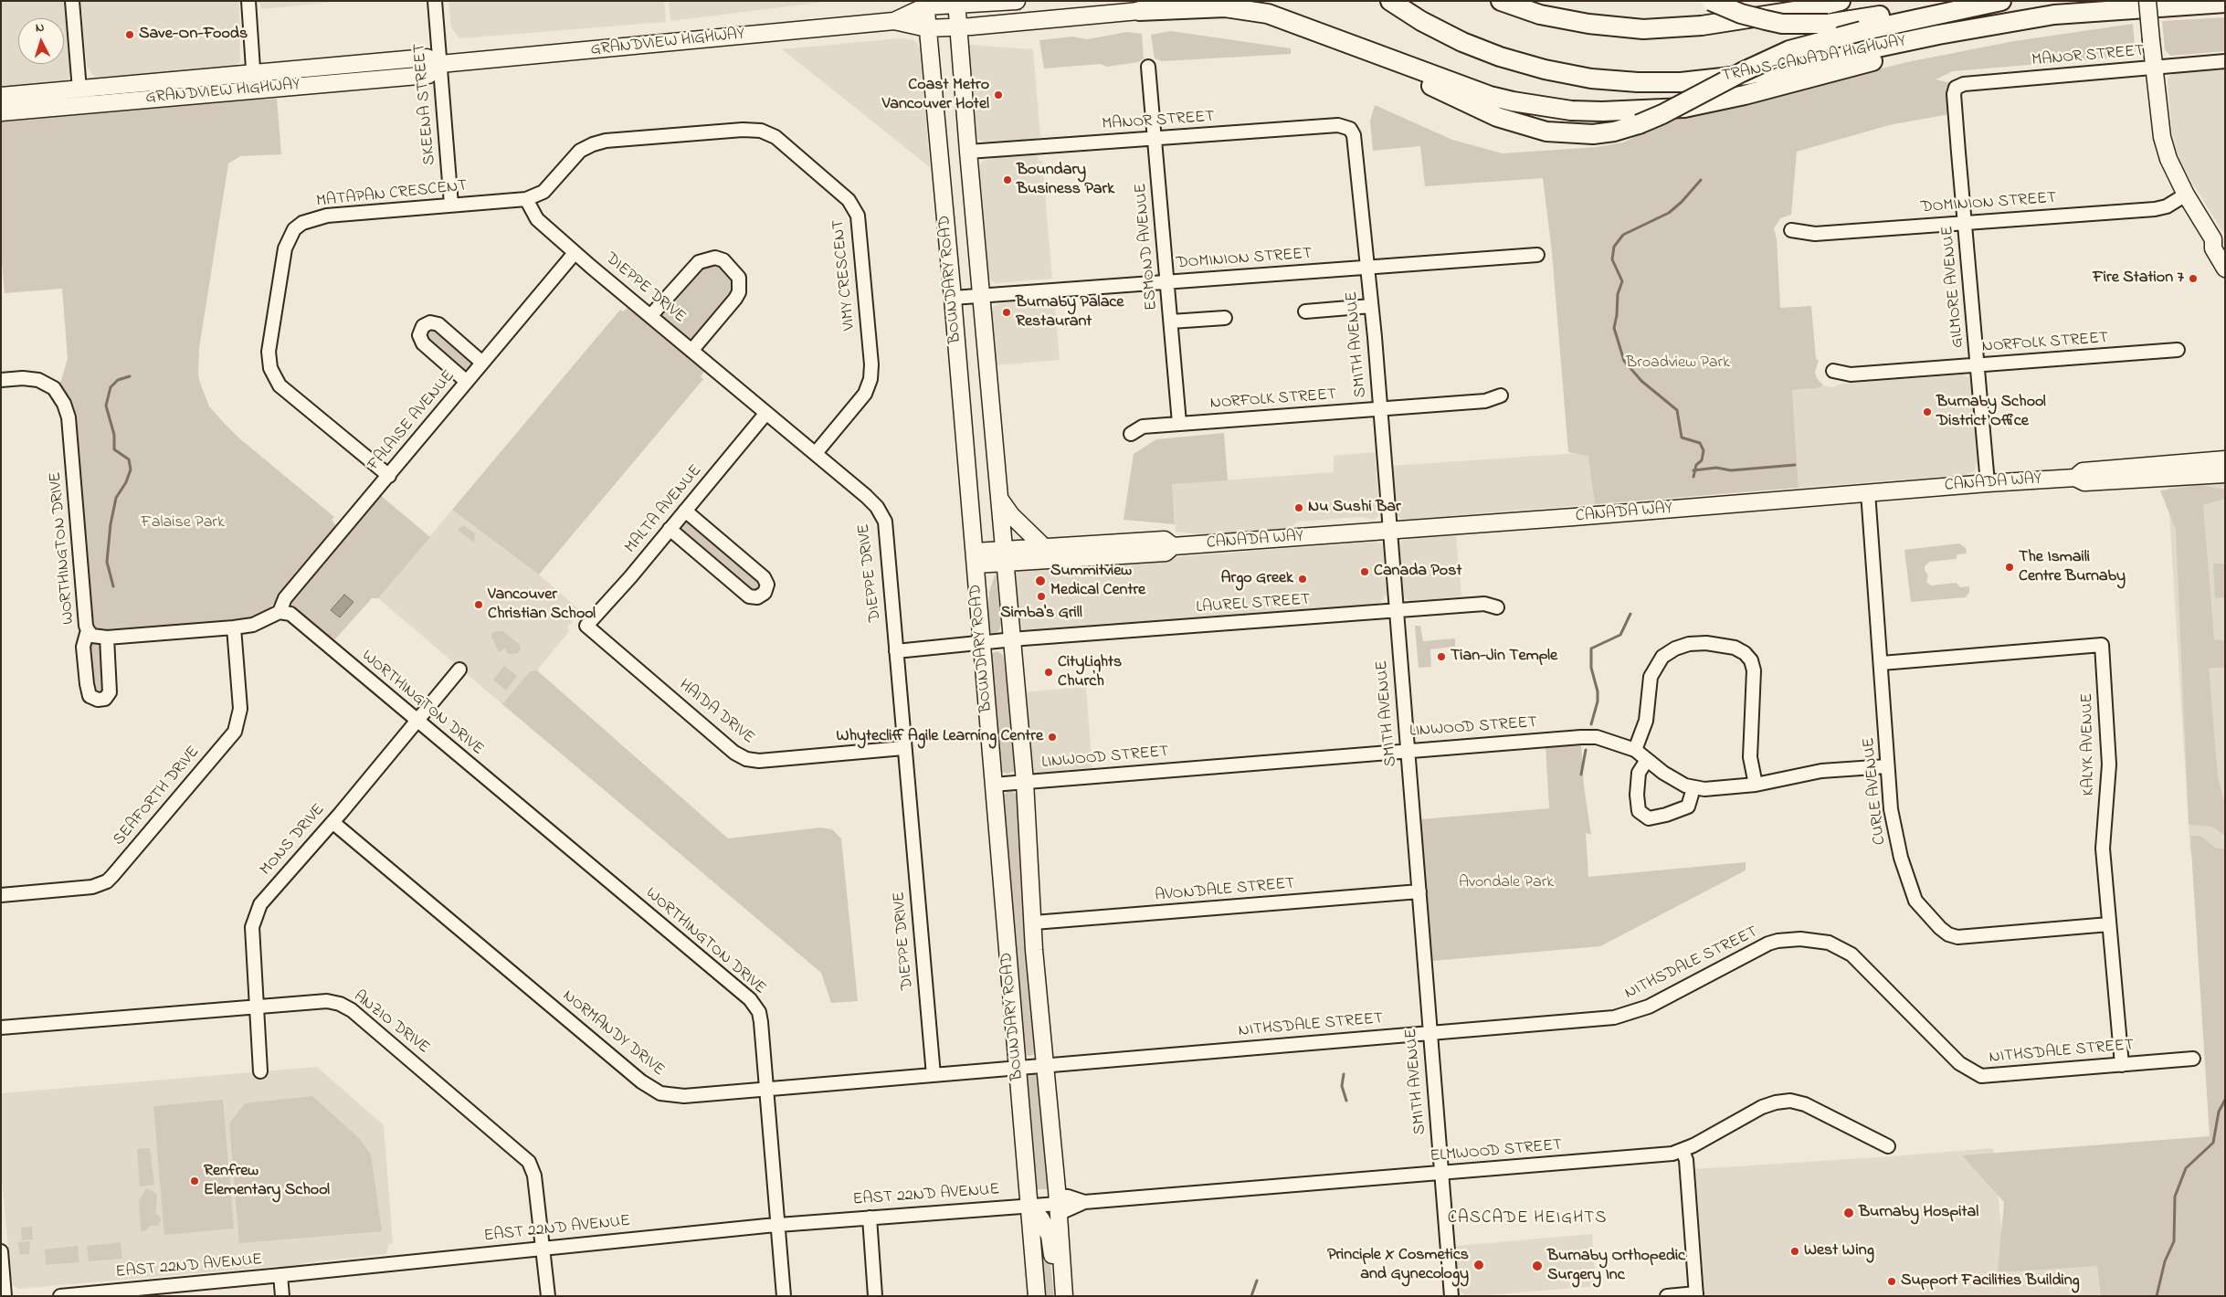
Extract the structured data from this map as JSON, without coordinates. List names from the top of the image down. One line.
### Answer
{"streets":{"highway":["TRANS-CANADA HIGHWAY"],"main road":["GRANDVIEW HIGHWAY","BOUNDARY ROAD","CANADA WAY"],"street":["MANOR STREET","SKEENA STREET","MATAPAN CRESCENT","DOMINION STREET","ESMOND AVENUE","VIMY CRESCENT","GILMORE AVENUE","DIEPPE DRIVE","NORFOLK STREET","SMITH AVENUE","FALAISE AVENUE","MALTA AVENUE","WORTHINGTON DRIVE","LAUREL STREET","HAIDA DRIVE","LINWOOD STREET","KALYK AVENUE","CURLE AVENUE","SEAFORTH DRIVE","MONS DRIVE","AVONDALE STREET","NITHSDALE STREET","ANZIO DRIVE","NORMANDY DRIVE","ELMWOOD STREET","EAST 22ND AVENUE"]},"crossings":[["GRANDVIEW HIGHWAY","SKEENA STREET"],["GRANDVIEW HIGHWAY","BOUNDARY ROAD"],["MANOR STREET","ESMOND AVENUE"],["MANOR STREET","BOUNDARY ROAD"],["MANOR STREET","GILMORE AVENUE"],["MANOR STREET","SMITH AVENUE"],["SKEENA STREET","MATAPAN CRESCENT"],["MATAPAN CRESCENT","VIMY CRESCENT"],["MATAPAN CRESCENT","DIEPPE DRIVE"],["MATAPAN CRESCENT","FALAISE AVENUE"],["DOMINION STREET","ESMOND AVENUE"],["DOMINION STREET","BOUNDARY ROAD"],["DOMINION STREET","GILMORE AVENUE"],["DOMINION STREET","SMITH AVENUE"],["ESMOND AVENUE","NORFOLK STREET"],["VIMY CRESCENT","DIEPPE DRIVE"],["BOUNDARY ROAD","CANADA WAY"],["BOUNDARY ROAD","LAUREL STREET"],["BOUNDARY ROAD","LINWOOD STREET"],["BOUNDARY ROAD","AVONDALE STREET"],["BOUNDARY ROAD","NITHSDALE STREET"],["BOUNDARY ROAD","NORMANDY DRIVE"],["BOUNDARY ROAD","ELMWOOD STREET"],["BOUNDARY ROAD","EAST 22ND AVENUE"],["GILMORE AVENUE","NORFOLK STREET"],["GILMORE AVENUE","CANADA WAY"],["DIEPPE DRIVE","FALAISE AVENUE"],["DIEPPE DRIVE","MALTA AVENUE"],["DIEPPE DRIVE","LAUREL STREET"],["DIEPPE DRIVE","HAIDA DRIVE"],["DIEPPE DRIVE","NORMANDY DRIVE"],["NORFOLK STREET","SMITH AVENUE"],["SMITH AVENUE","CANADA WAY"],["SMITH AVENUE","LAUREL STREET"],["SMITH AVENUE","LINWOOD STREET"],["SMITH AVENUE","AVONDALE STREET"],["SMITH AVENUE","NITHSDALE STREET"],["SMITH AVENUE","ELMWOOD STREET"],["FALAISE AVENUE","WORTHINGTON DRIVE"],["CANADA WAY","CURLE AVENUE"],["MALTA AVENUE","HAIDA DRIVE"],["WORTHINGTON DRIVE","SEAFORTH DRIVE"],["WORTHINGTON DRIVE","MONS DRIVE"],["WORTHINGTON DRIVE","NORMANDY DRIVE"],["WORTHINGTON DRIVE","EAST 22ND AVENUE"],["LINWOOD STREET","CURLE AVENUE"],["KALYK AVENUE","CURLE AVENUE"],["KALYK AVENUE","NITHSDALE STREET"],["MONS DRIVE","ANZIO DRIVE"],["MONS DRIVE","NORMANDY DRIVE"],["NITHSDALE STREET","NORMANDY DRIVE"],["ANZIO DRIVE","EAST 22ND AVENUE"],["ELMWOOD STREET","EAST 22ND AVENUE"]],"districts":["CASCADE HEIGHTS"],"parks":["Broadview Park","Falaise Park","Avondale Park"],"places":["Save-On-Foods","Coast Metro Vancouver Hotel","Boundary Business Park","Fire Station 7","Burnaby Palace Restaurant","Burnaby School District Office","Nu Sushi Bar","The Ismaili Centre Burnaby","Canada Post","Argo Greek","Summitview Medical Centre","Simba's Grill","Vancouver Christian School","Tian-Jin Temple","CityLights Church","Whytecliff Agile Learning Centre","Renfrew Elementary School","Burnaby Hospital","West Wing","Principle X Cosmetics and Gynecology","Burnaby Orthopedic Surgery Inc","Support Facilities Building"],"north":"top"}
